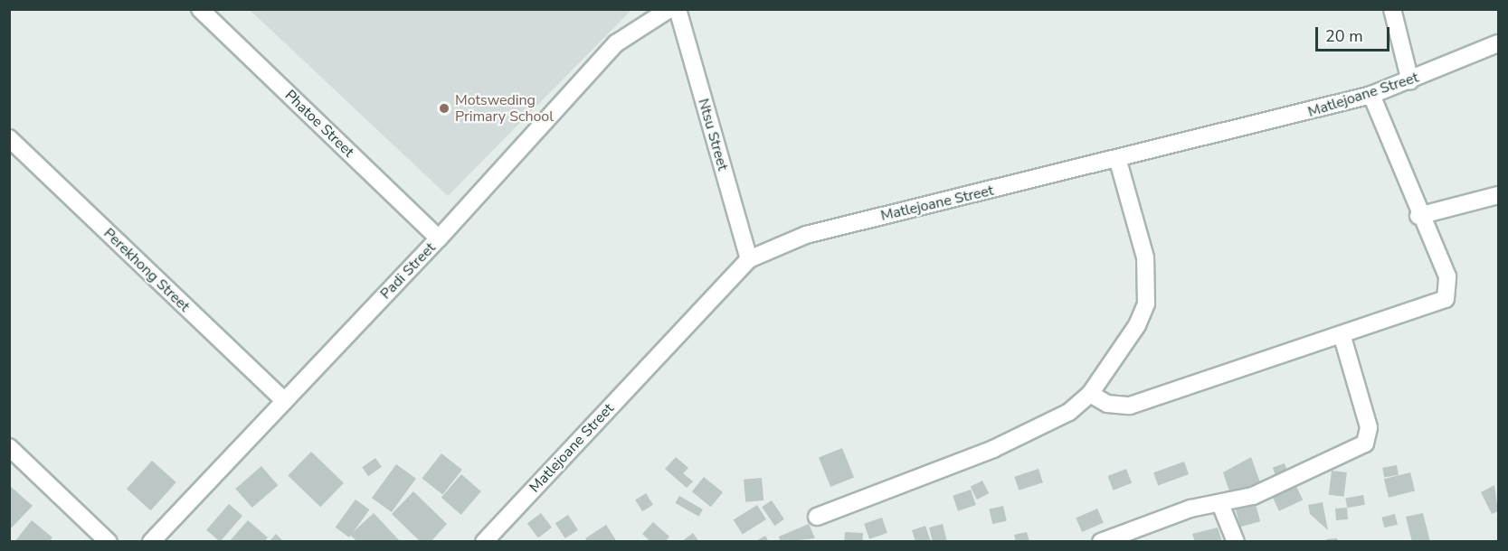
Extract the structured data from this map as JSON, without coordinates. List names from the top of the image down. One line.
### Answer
{"streets":{"street":["Matlejoane Street","Phatoe Street","Ntsu Street","Perekhong Street","Padi Street"]},"crossings":[["Matlejoane Street","Ntsu Street"],["Phatoe Street","Padi Street"],["Perekhong Street","Padi Street"]],"places":["Motsweding Primary School"],"scale_bar":"20 m"}
